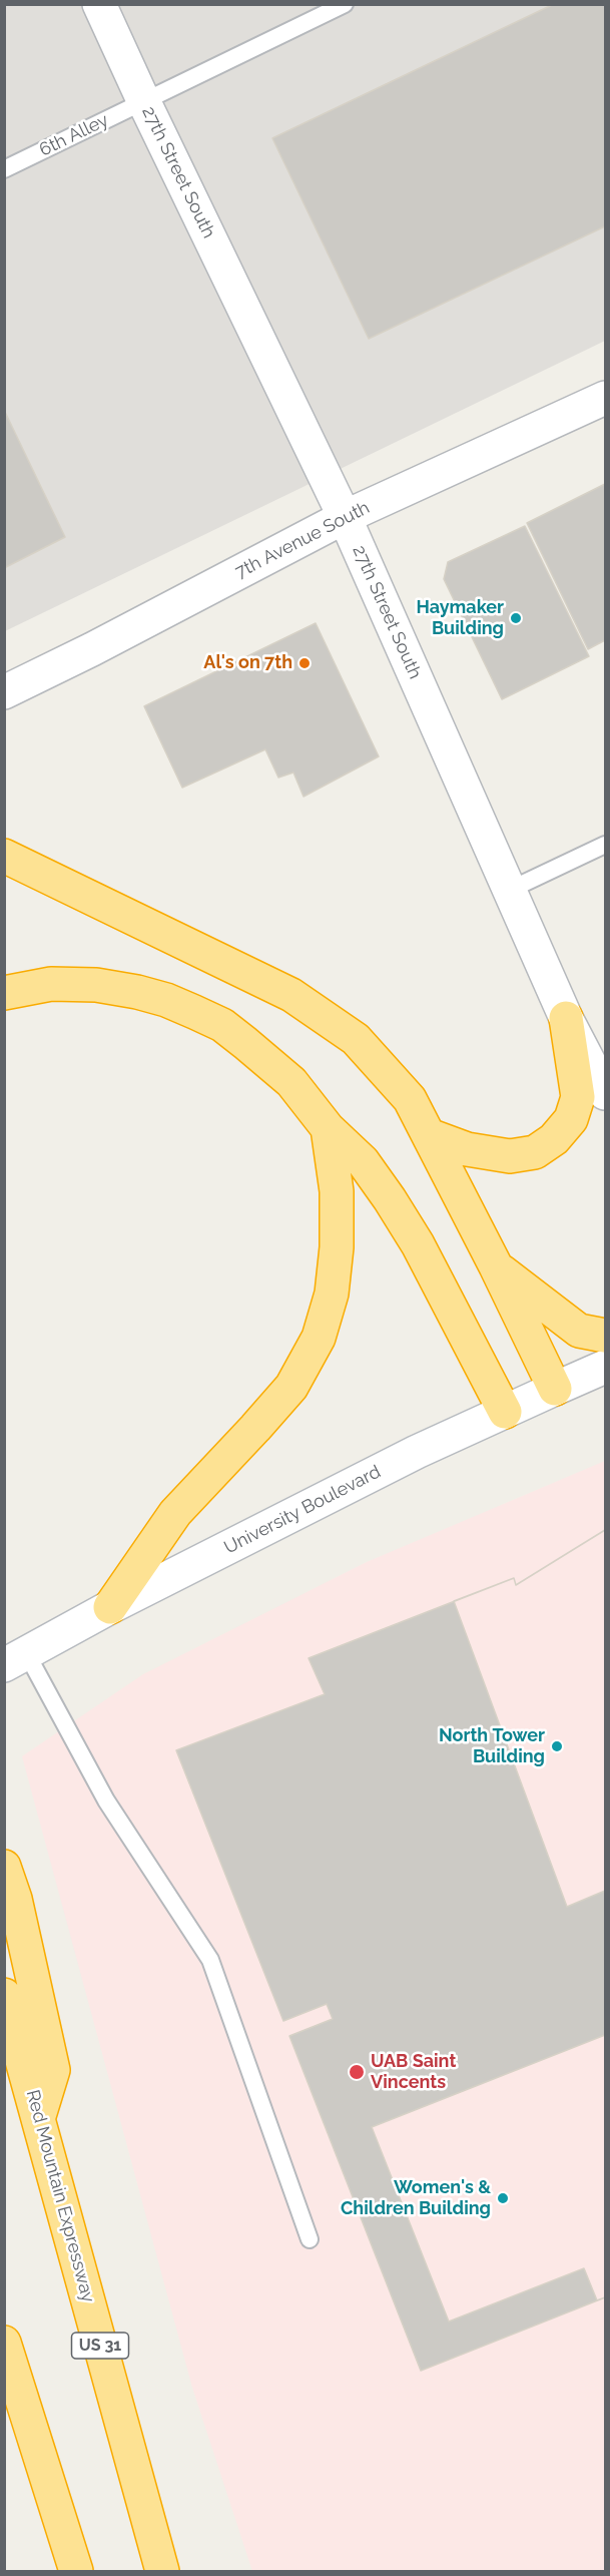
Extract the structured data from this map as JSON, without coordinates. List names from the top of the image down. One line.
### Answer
{"streets":{"highway":["Red Mountain Expressway","US 31"],"street":["27th Street South","7th Avenue South","University Boulevard"],"lane":["6th Alley"]},"crossings":[["6th Alley","27th Street South"],["27th Street South","7th Avenue South"]],"places":["Haymaker Building","Al's on 7th","North Tower Building","UAB Saint Vincents","Women's & Children Building"]}
